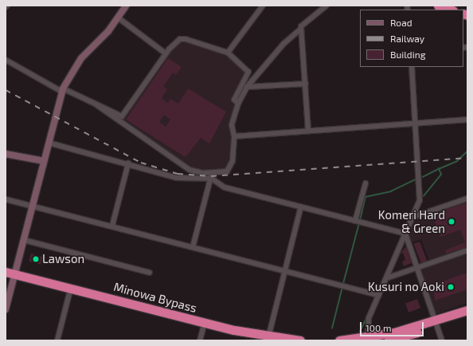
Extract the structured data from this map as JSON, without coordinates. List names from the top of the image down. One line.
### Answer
{"streets":{"highway":["Minowa Bypass"]},"places":["Komeri Hard & Green","Lawson","Kusuri no Aoki"],"legend":["Road","Railway","Building"],"scale_bar":"100 m"}
